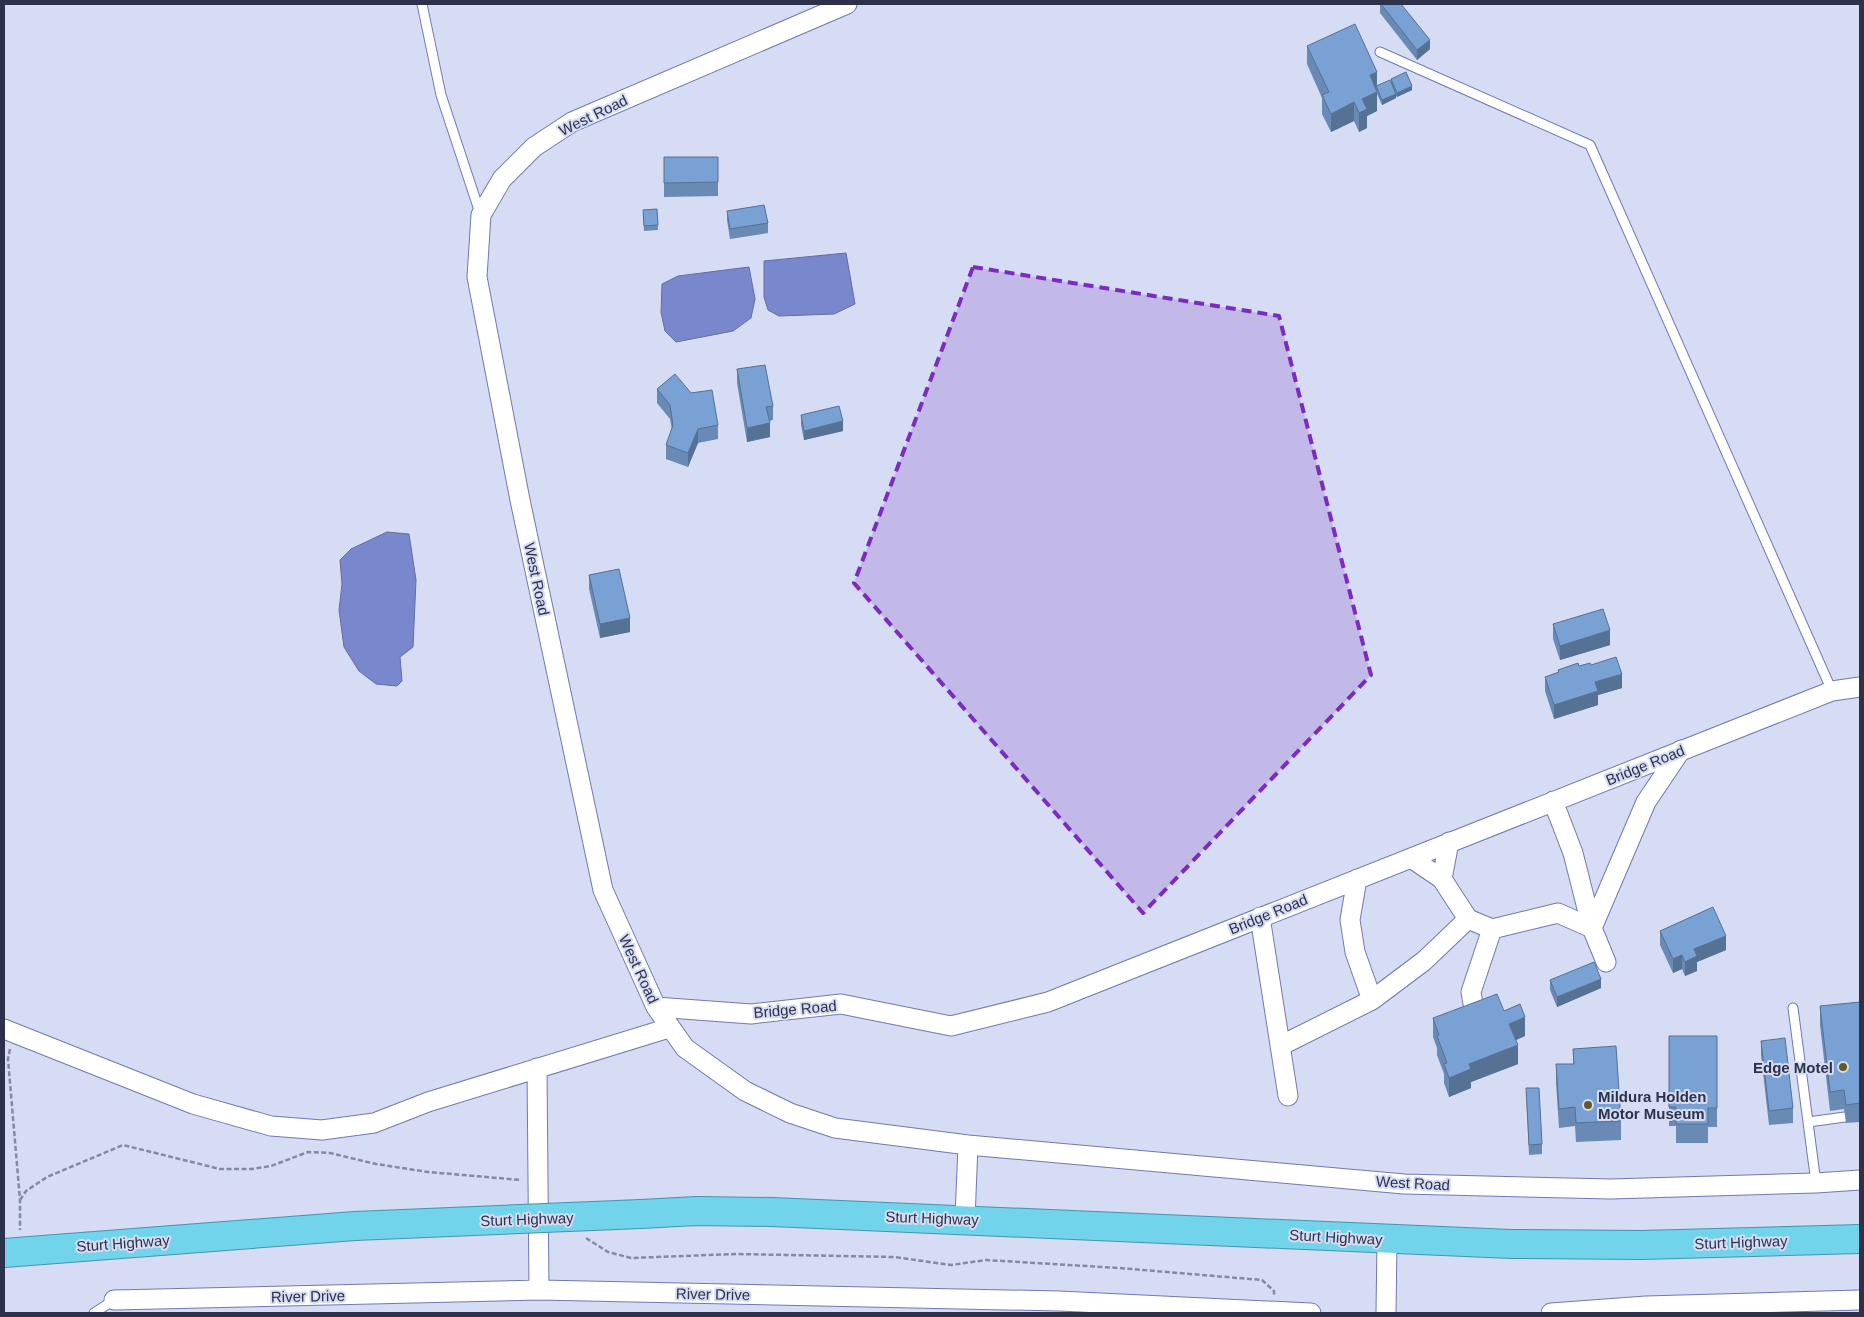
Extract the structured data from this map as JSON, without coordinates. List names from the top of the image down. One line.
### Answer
{"streets":{"highway":["Sturt Highway"],"street":["West Road","Bridge Road","River Drive"]},"crossings":[["West Road","Bridge Road"]],"places":["Edge Motel","Mildura Holden Motor Museum"]}
